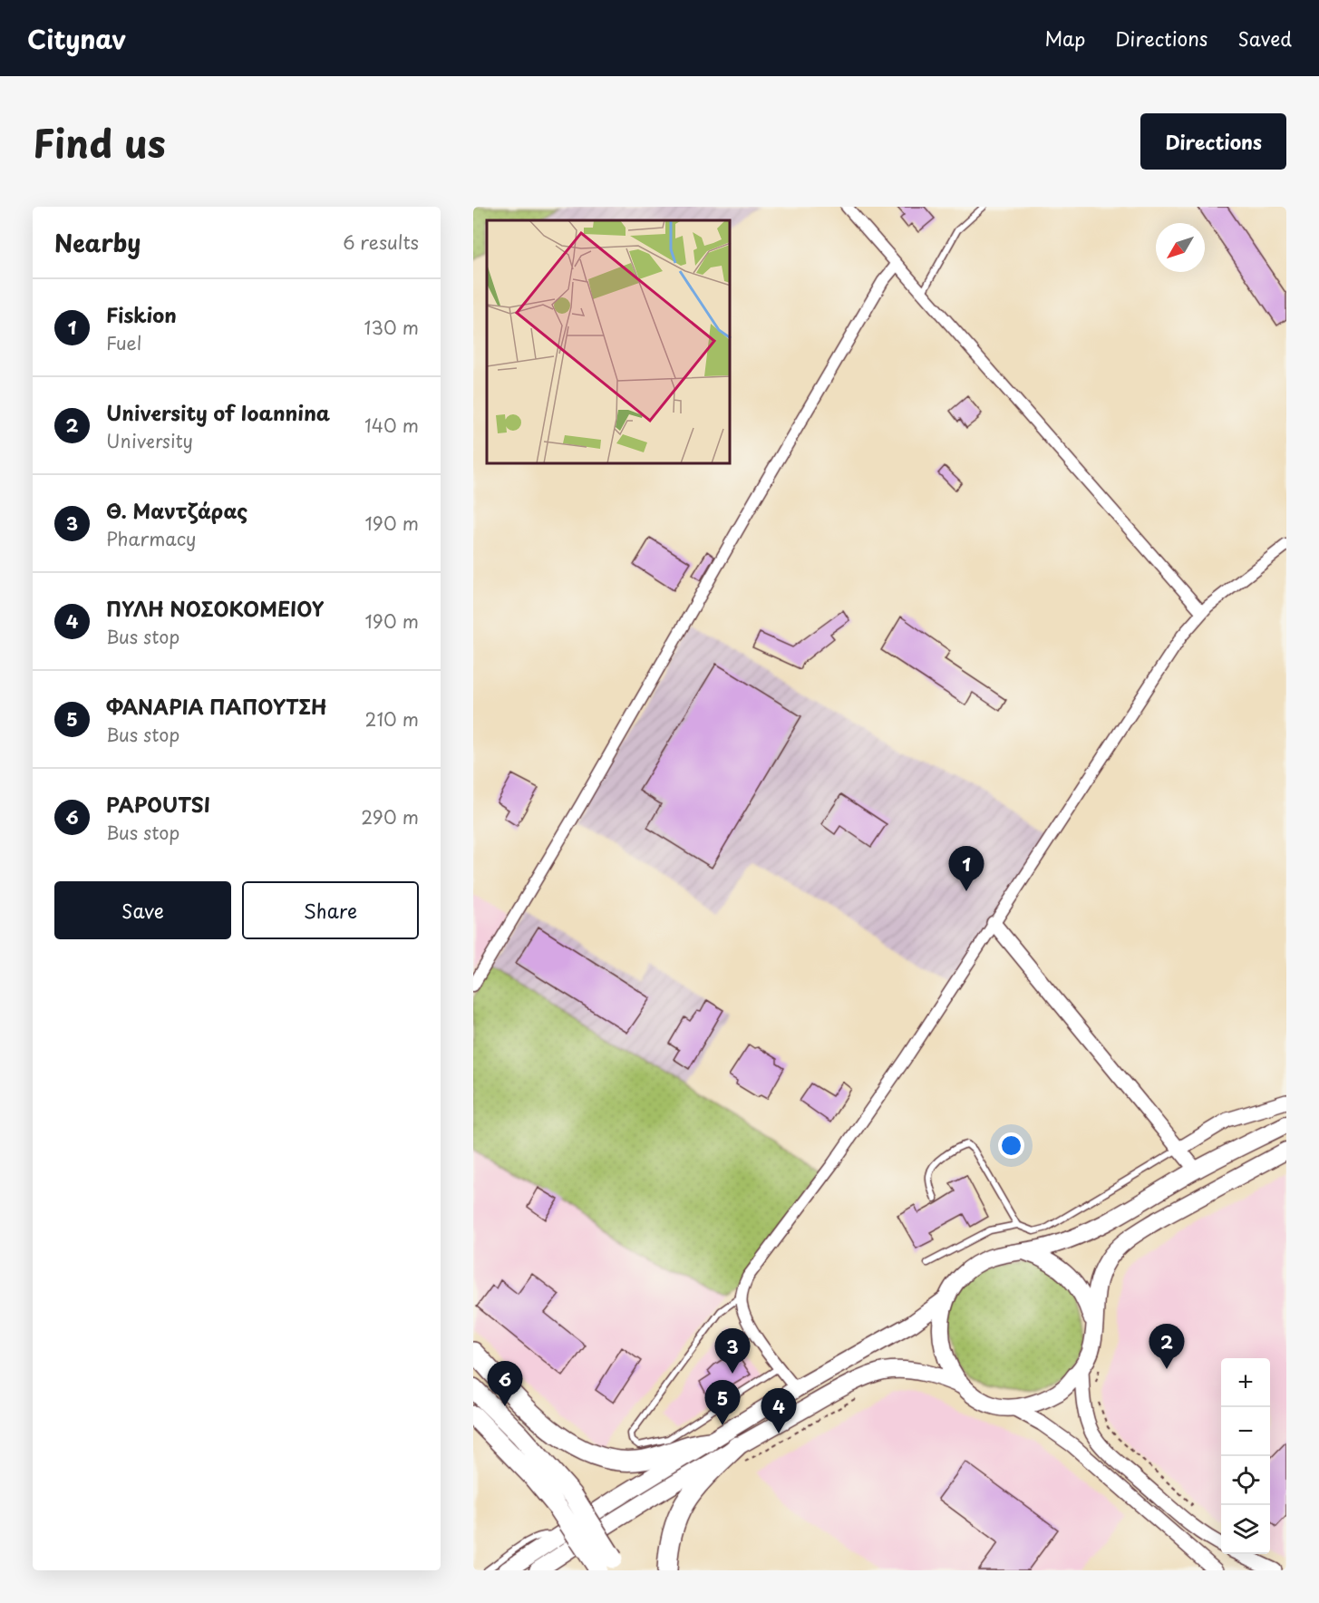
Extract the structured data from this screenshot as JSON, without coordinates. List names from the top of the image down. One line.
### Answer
{"north":"bottom left","page":{"header":"Citynav","nav":["Map","Directions","Saved"],"title":"Find us","buttons":["Directions",["Save","Share"]],"heading":["Nearby","6 results"],"list":[{"mark":"1","name":"Fiskion","note":"Fuel","value":"130 m"},{"mark":"2","name":"University of Ioannina","note":"University","value":"140 m"},{"mark":"3","name":"Θ. Μαντζάρας","note":"Pharmacy","value":"190 m"},{"mark":"4","name":"ΠΥΛΗ ΝΟΣΟΚΟΜΕΙΟΥ","note":"Bus stop","value":"190 m"},{"mark":"5","name":"ΦΑΝΑΡΙΑ ΠΑΠΟΥΤΣΗ","note":"Bus stop","value":"210 m"},{"mark":"6","name":"PAPOUTSI","note":"Bus stop","value":"290 m"}],"pins":["1","2","3","6","5","4"],"map_buttons":["+","−"]}}
